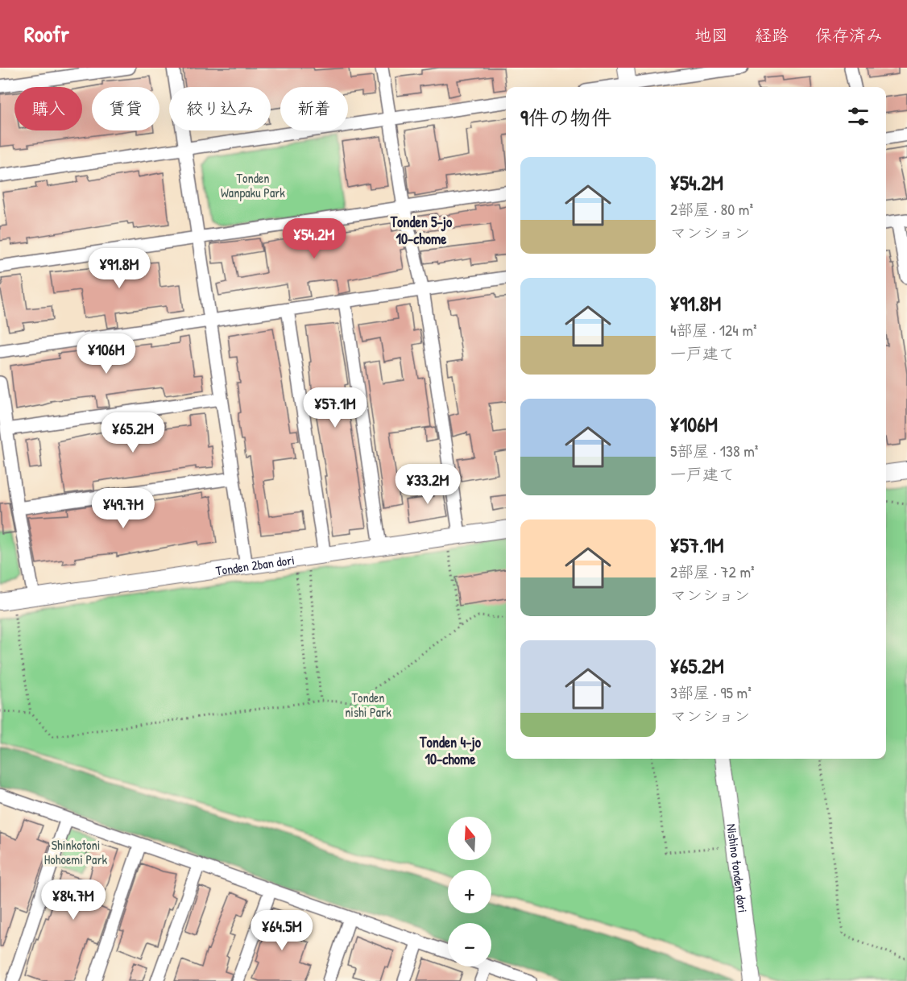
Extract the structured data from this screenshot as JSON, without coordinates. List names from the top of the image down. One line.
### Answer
{"streets":{"street":["Tonden 2ban dori","Nishino tonden dori"]},"districts":["Tonden 5-jo 10-chome","Tonden 4-jo 10-chome"],"parks":["Tonden Wanpaku Park","Tonden nishi Park","Shinkotoni Hohoemi Park"],"north":"top","page":{"header":"Roofr","nav":["地図","経路","保存済み"],"chip":["購入","賃貸","絞り込み","新着"],"heading":"9件の物件","list":[{"name":"¥54.2M","note":"2部屋 · 80 m² · マンション"},{"name":"¥91.8M","note":"4部屋 · 124 m² · 一戸建て"},{"name":"¥106M","note":"5部屋 · 138 m² · 一戸建て"},{"name":"¥57.1M","note":"2部屋 · 72 m² · マンション"},{"name":"¥65.2M","note":"3部屋 · 95 m² · マンション"}],"price":["¥54.2M","¥91.8M","¥106M","¥57.1M","¥65.2M","¥33.2M","¥49.7M","¥84.7M","¥64.5M"],"map_buttons":["+","−"]}}
